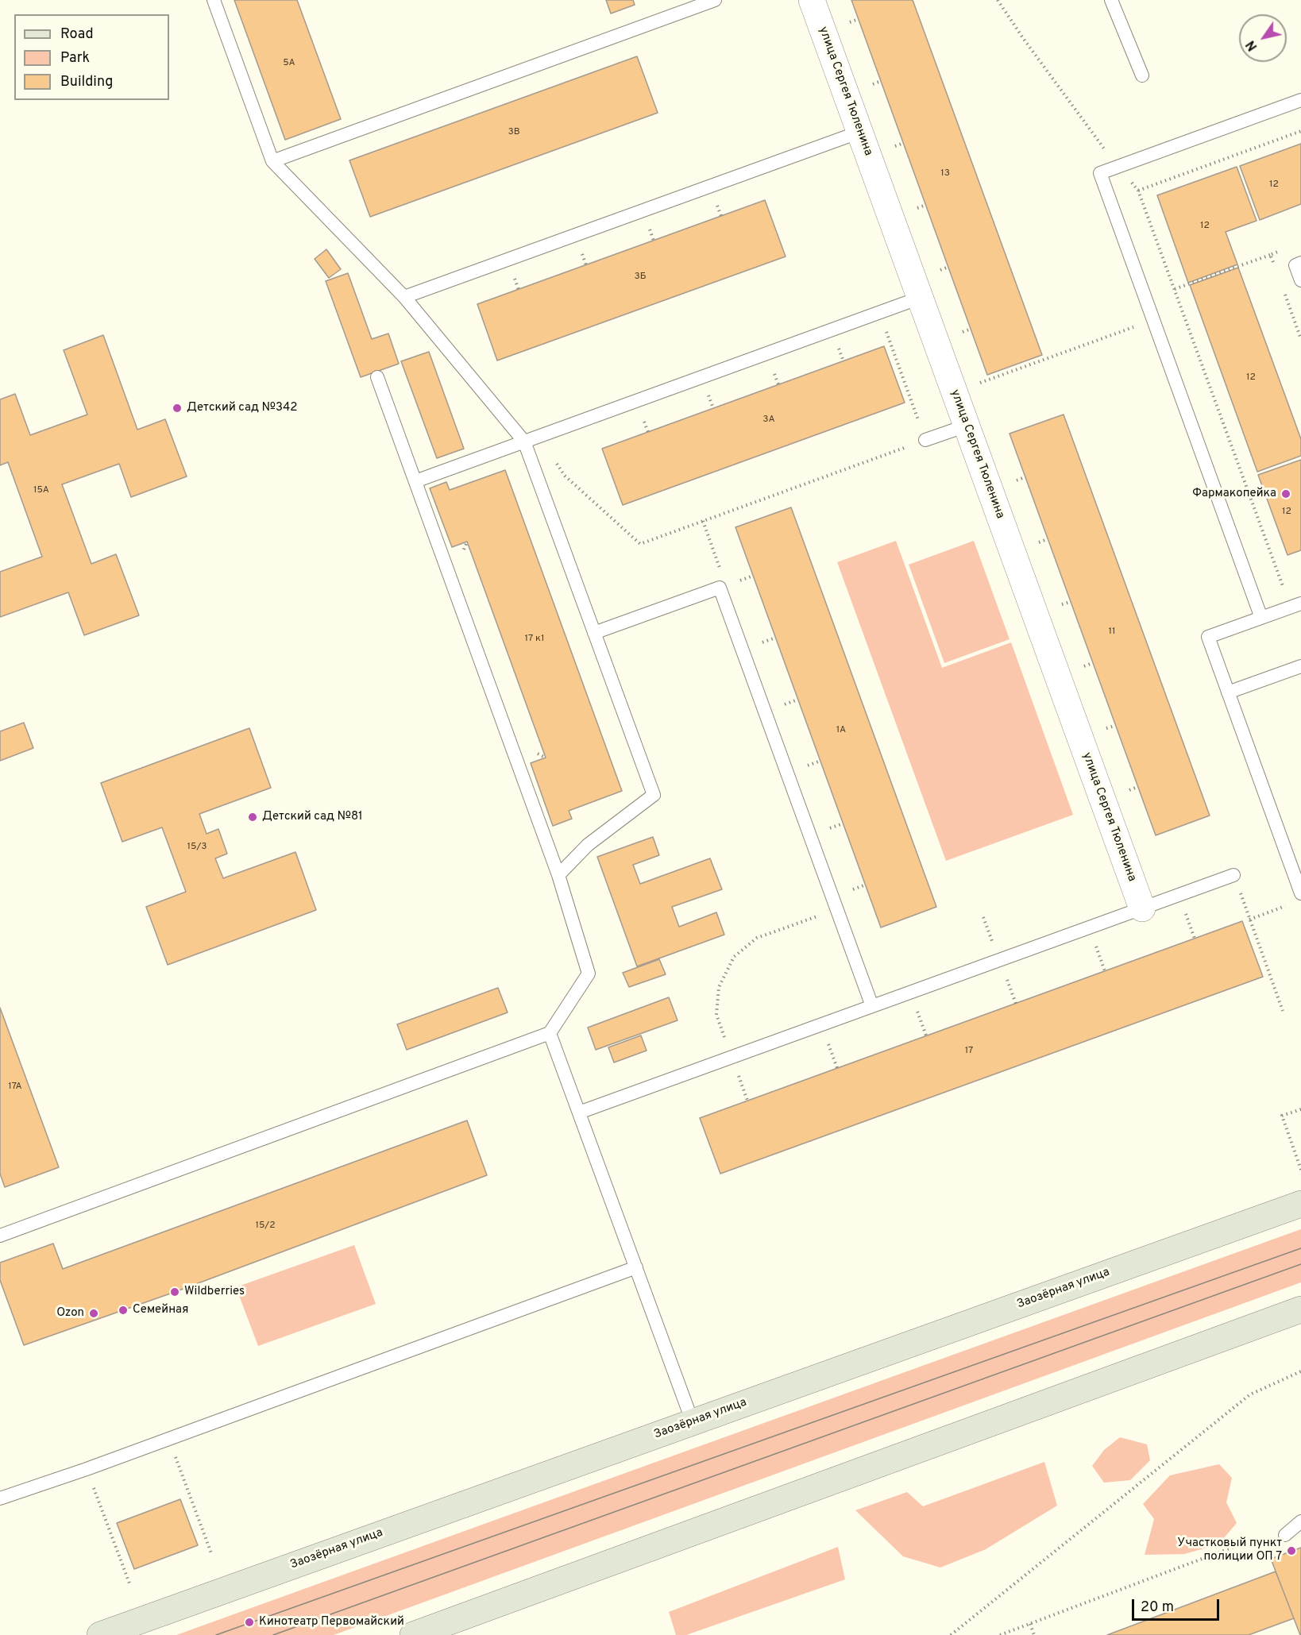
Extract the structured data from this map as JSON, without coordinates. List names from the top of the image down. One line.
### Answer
{"streets":{"main road":["Заозёрная улица"],"street":["улица Сергея Тюленина"]},"places":["Детский сад №342","Фармакопейка","Детский сад №81","Wildberries","Семейная","Ozon","Участковый пункт полиции ОП 7","Кинотеатр Первомайский"],"house_numbers":["5А","3В","13","12","12","3Б","12","3А","15А","12","11","17 к1","1А","15/3","17","17А","15/2"],"legend":["Road","Park","Building"],"scale_bar":"20 m","north":"bottom left"}
